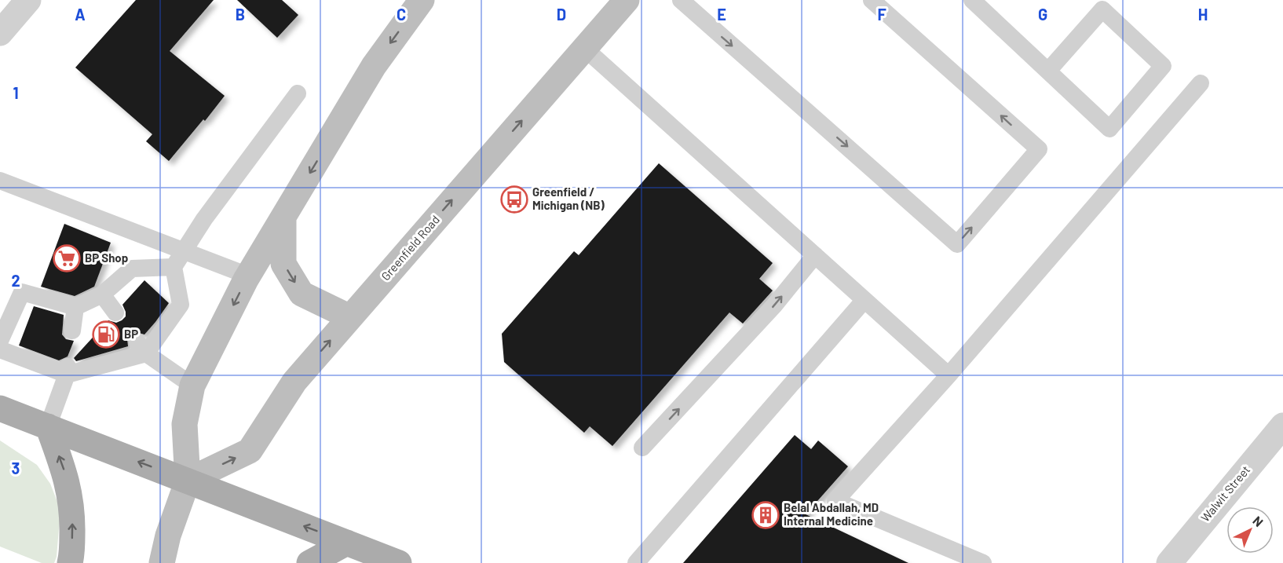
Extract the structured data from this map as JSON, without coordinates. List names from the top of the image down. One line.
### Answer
{"streets":{"main road":["Greenfield Road"],"street":["Walwit Street"]},"places":{"bus stop":["Greenfield / Michigan (NB)"],"supermarket":["BP Shop"],"fuel station":["BP"],"building":["Belal Abdallah, MD Internal Medicine"]},"north":"top right","grid":{"columns":["A","B","C","D","E","F","G","H"],"rows":["1","2","3"]}}
